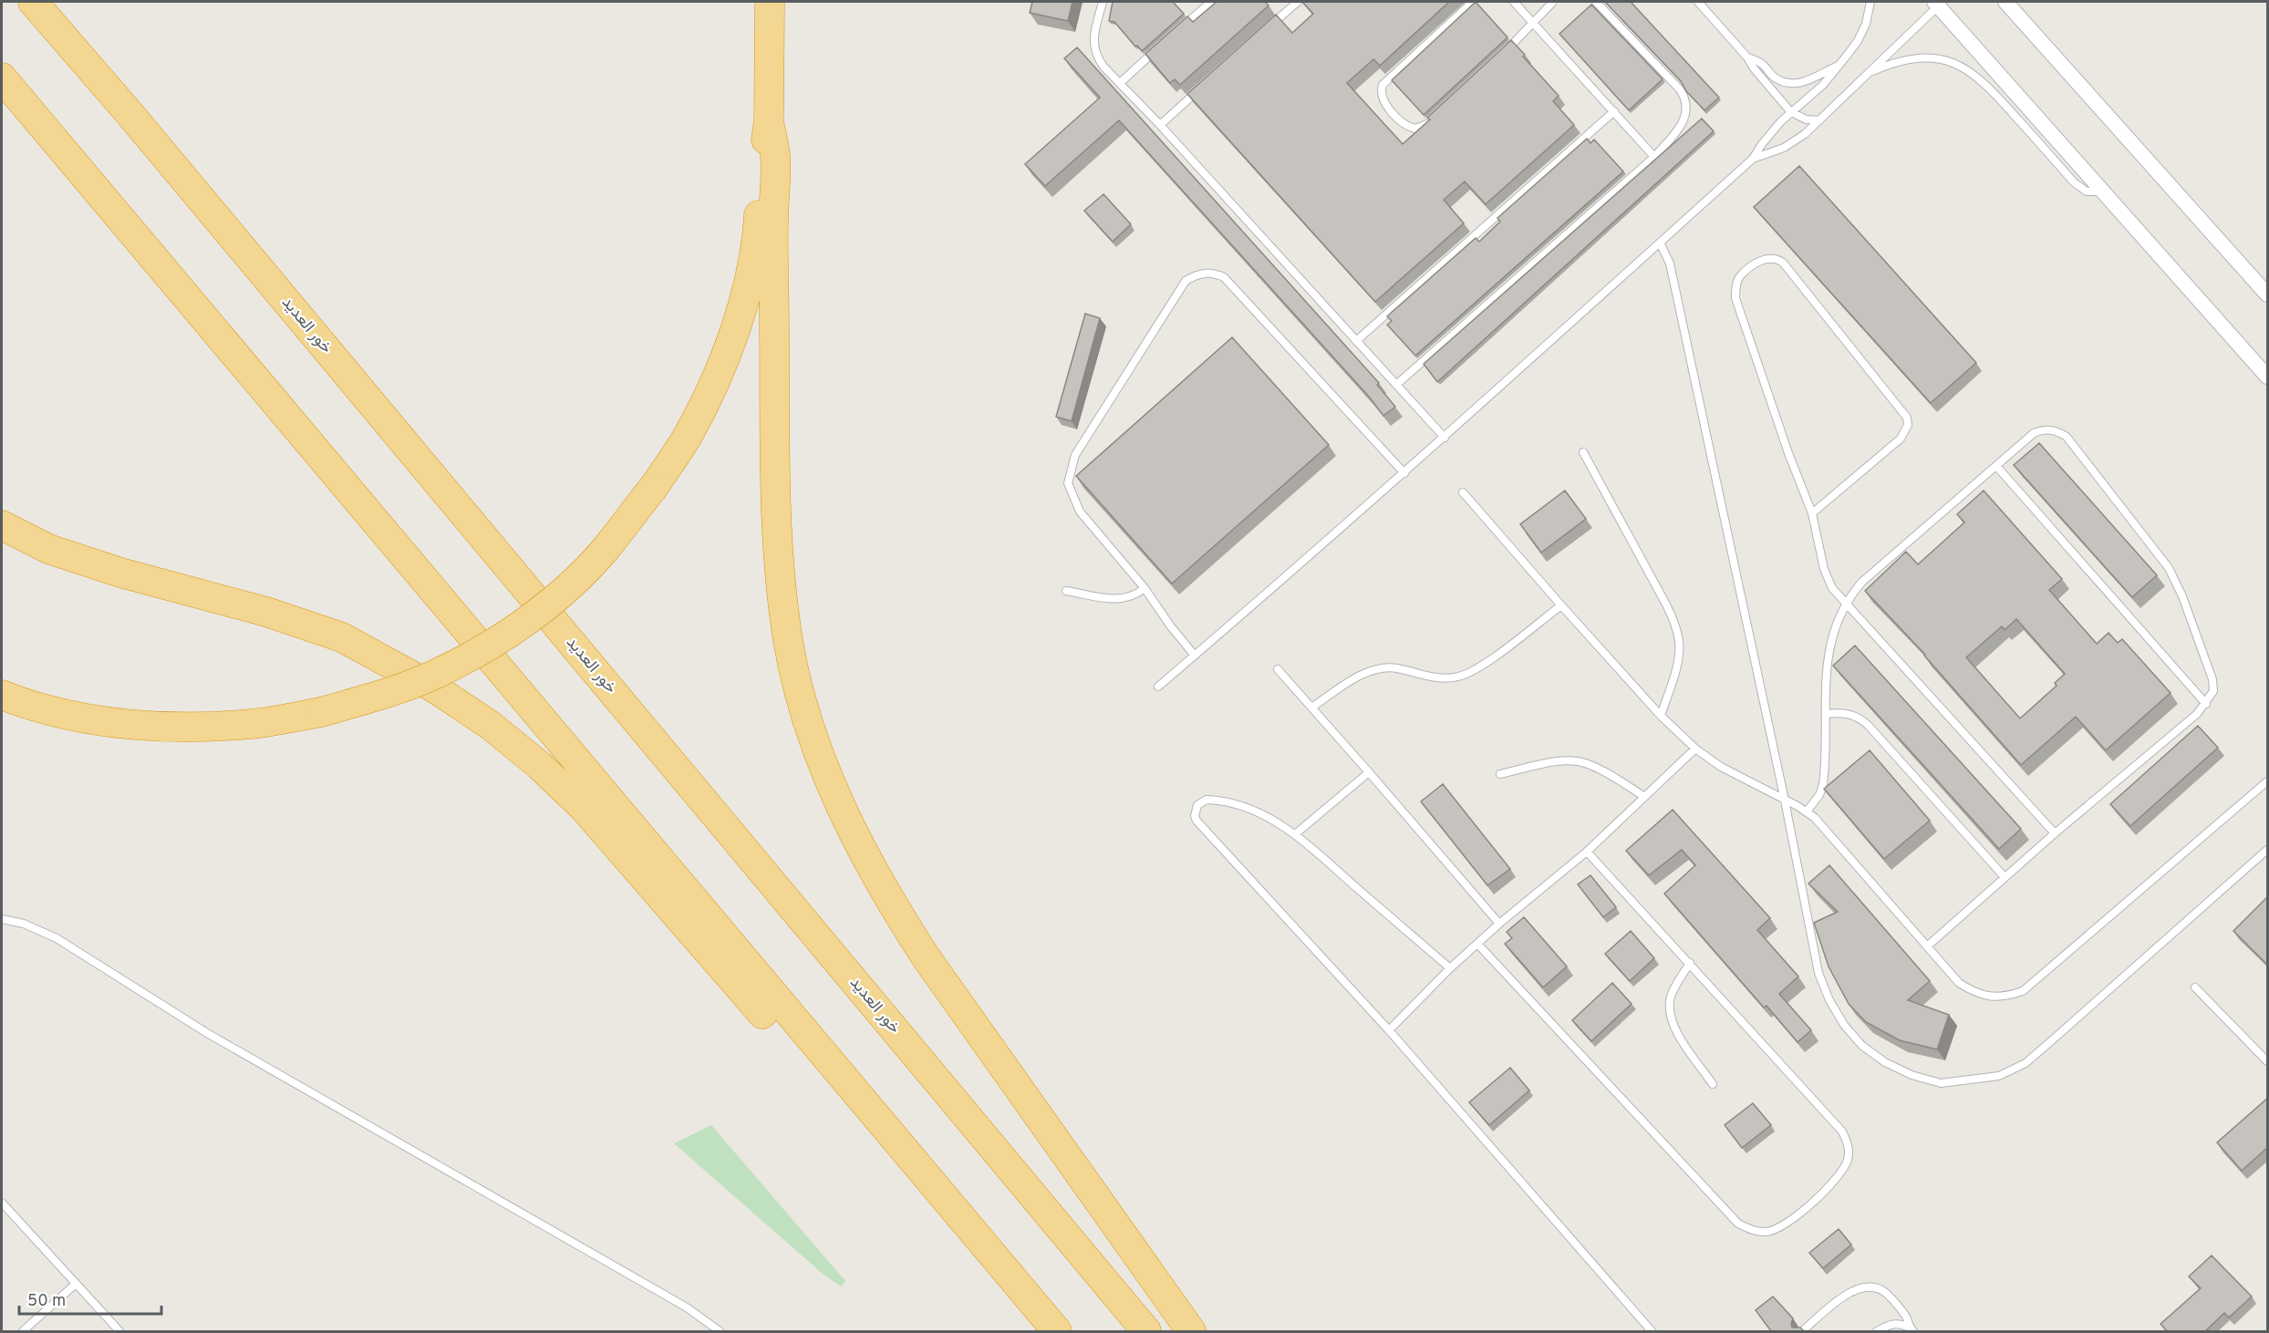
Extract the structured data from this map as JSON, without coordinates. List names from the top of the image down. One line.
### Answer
{"streets":{"highway":["خور العديد"]},"scale_bar":"50 m"}
